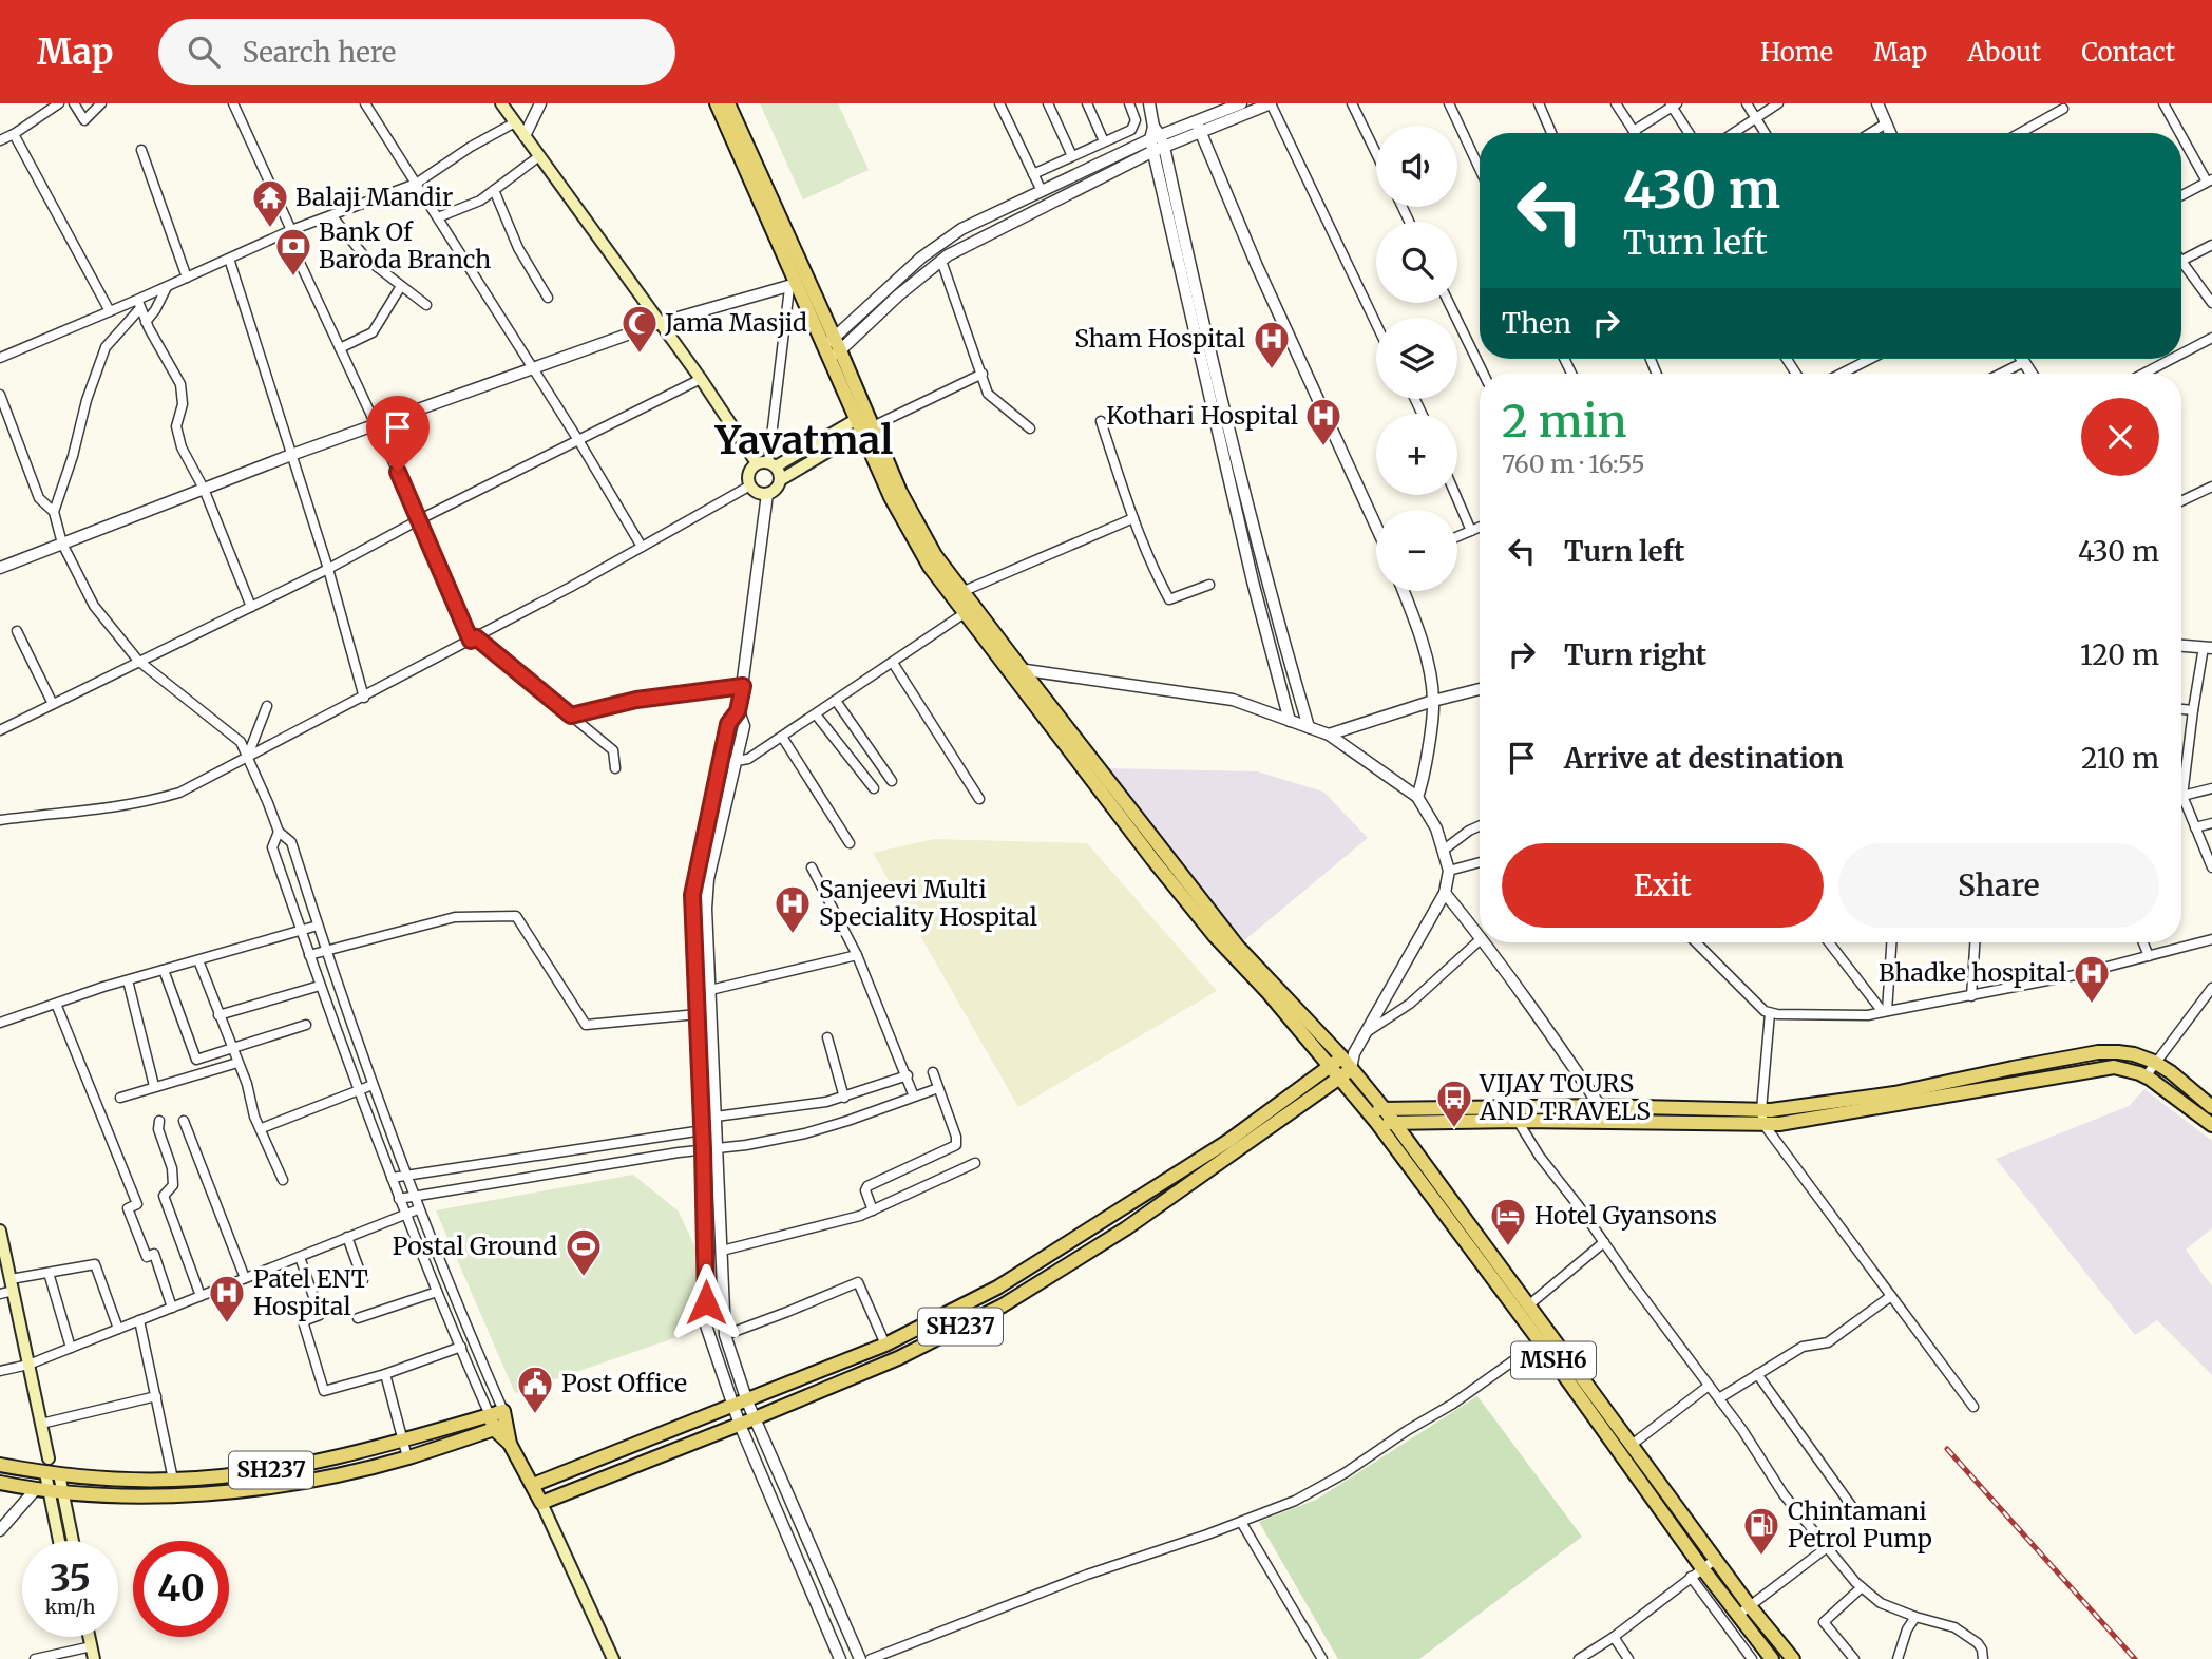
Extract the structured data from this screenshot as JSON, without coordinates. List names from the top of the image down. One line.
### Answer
{"streets":{"main road":["SH237","MSH6"]},"crossings":[["SH237","MSH6"]],"districts":["Yavatmal"],"places":{"temple":["Balaji Mandir"],"bank":["Bank Of Baroda Branch"],"mosque":["Jama Masjid"],"hospital":["Sham Hospital","Kothari Hospital","Sanjeevi Multi Speciality Hospital","Bhadke hospital","Patel ENT Hospital"],"bus stop":["VIJAY TOURS AND TRAVELS"],"hotel":["Hotel Gyansons"],"sports":["Postal Ground"],"public building":["Post Office"],"fuel station":["Chintamani Petrol Pump"]},"page":{"header":"Map","search":"Search here","nav":["Home","Map","About","Contact"],"map_buttons":["+","−"],"turn":["430 m","Turn left"],"then":"Then","heading":["2 min","760 m · 16:55"],"list":[{"name":"Turn left","value":"430 m"},{"name":"Turn right","value":"120 m"},{"name":"Arrive at destination","value":"210 m"}],"buttons":["Exit","Share"],"speed":"35 km/h","limit":"40"}}
